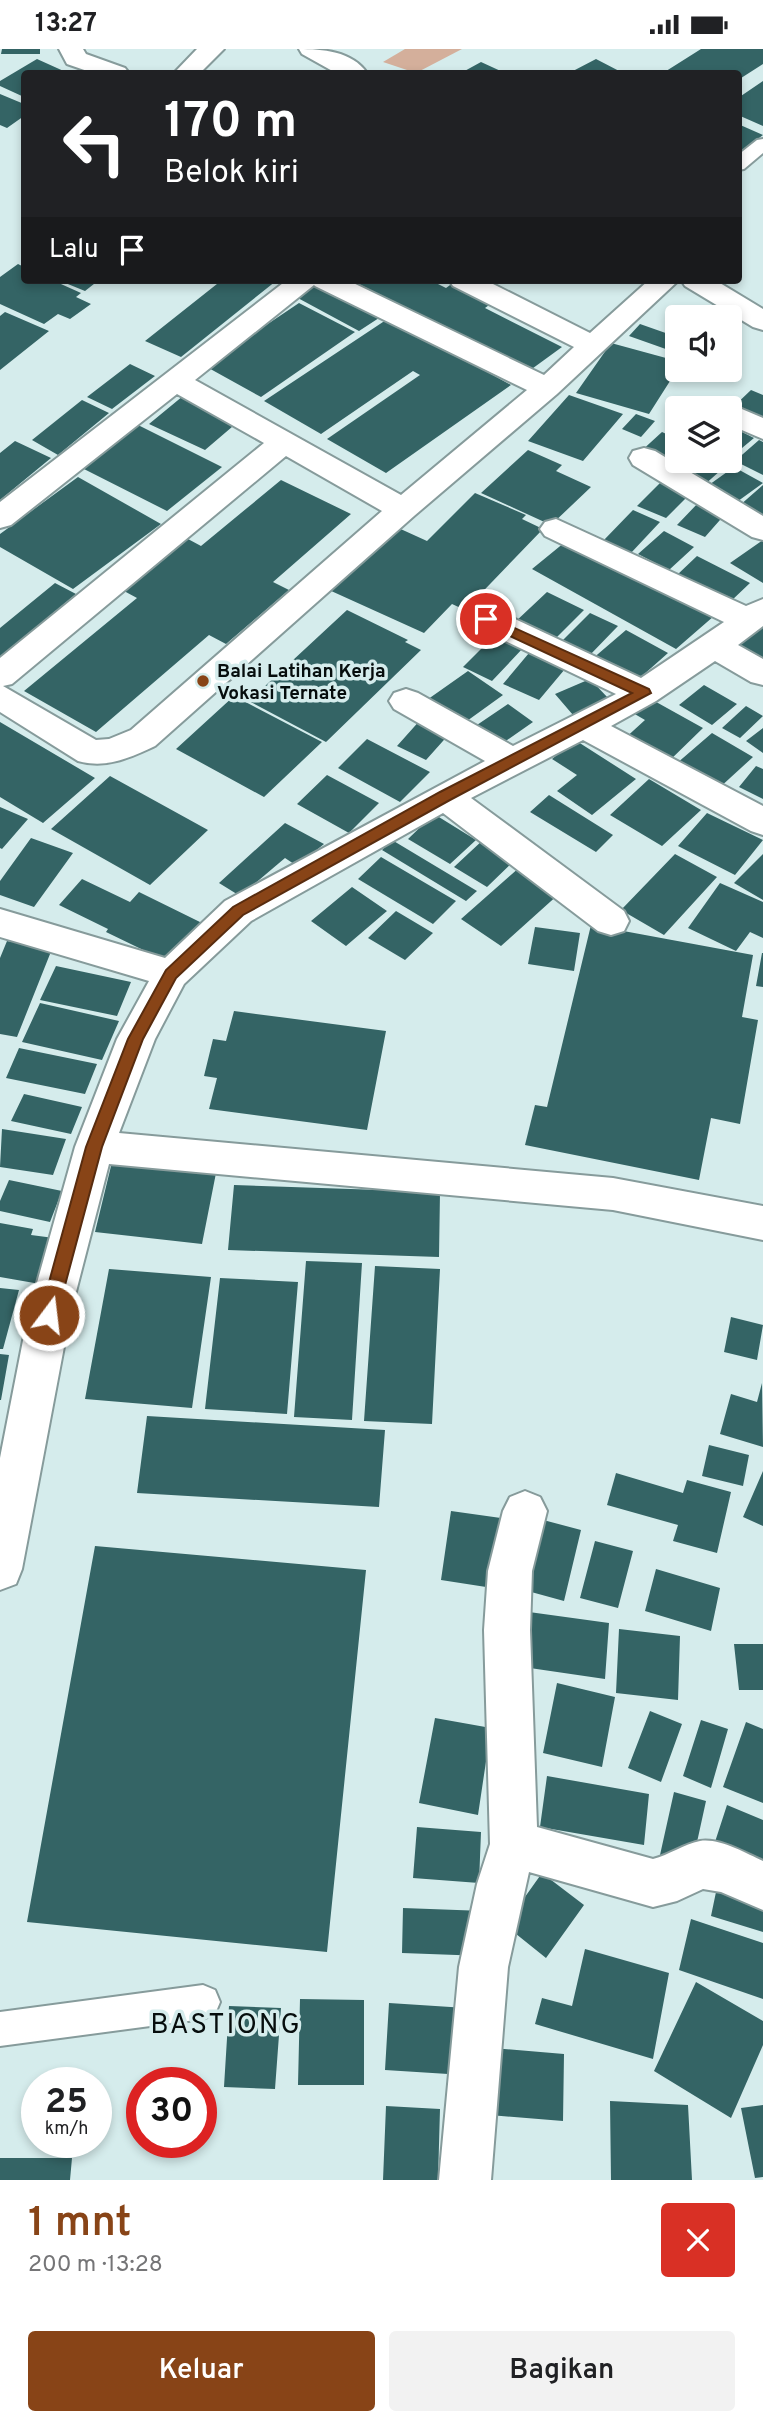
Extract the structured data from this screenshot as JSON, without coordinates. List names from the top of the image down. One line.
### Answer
{"districts":["BASTIONG"],"places":["Balai Latihan Kerja Vokasi Ternate"],"page":{"status":"13:27","turn":["170 m","Belok kiri"],"then":"Lalu","speed":"25 km/h","limit":"30","heading":["1 mnt","200 m · 13:28"],"buttons":["Keluar","Bagikan"]}}
